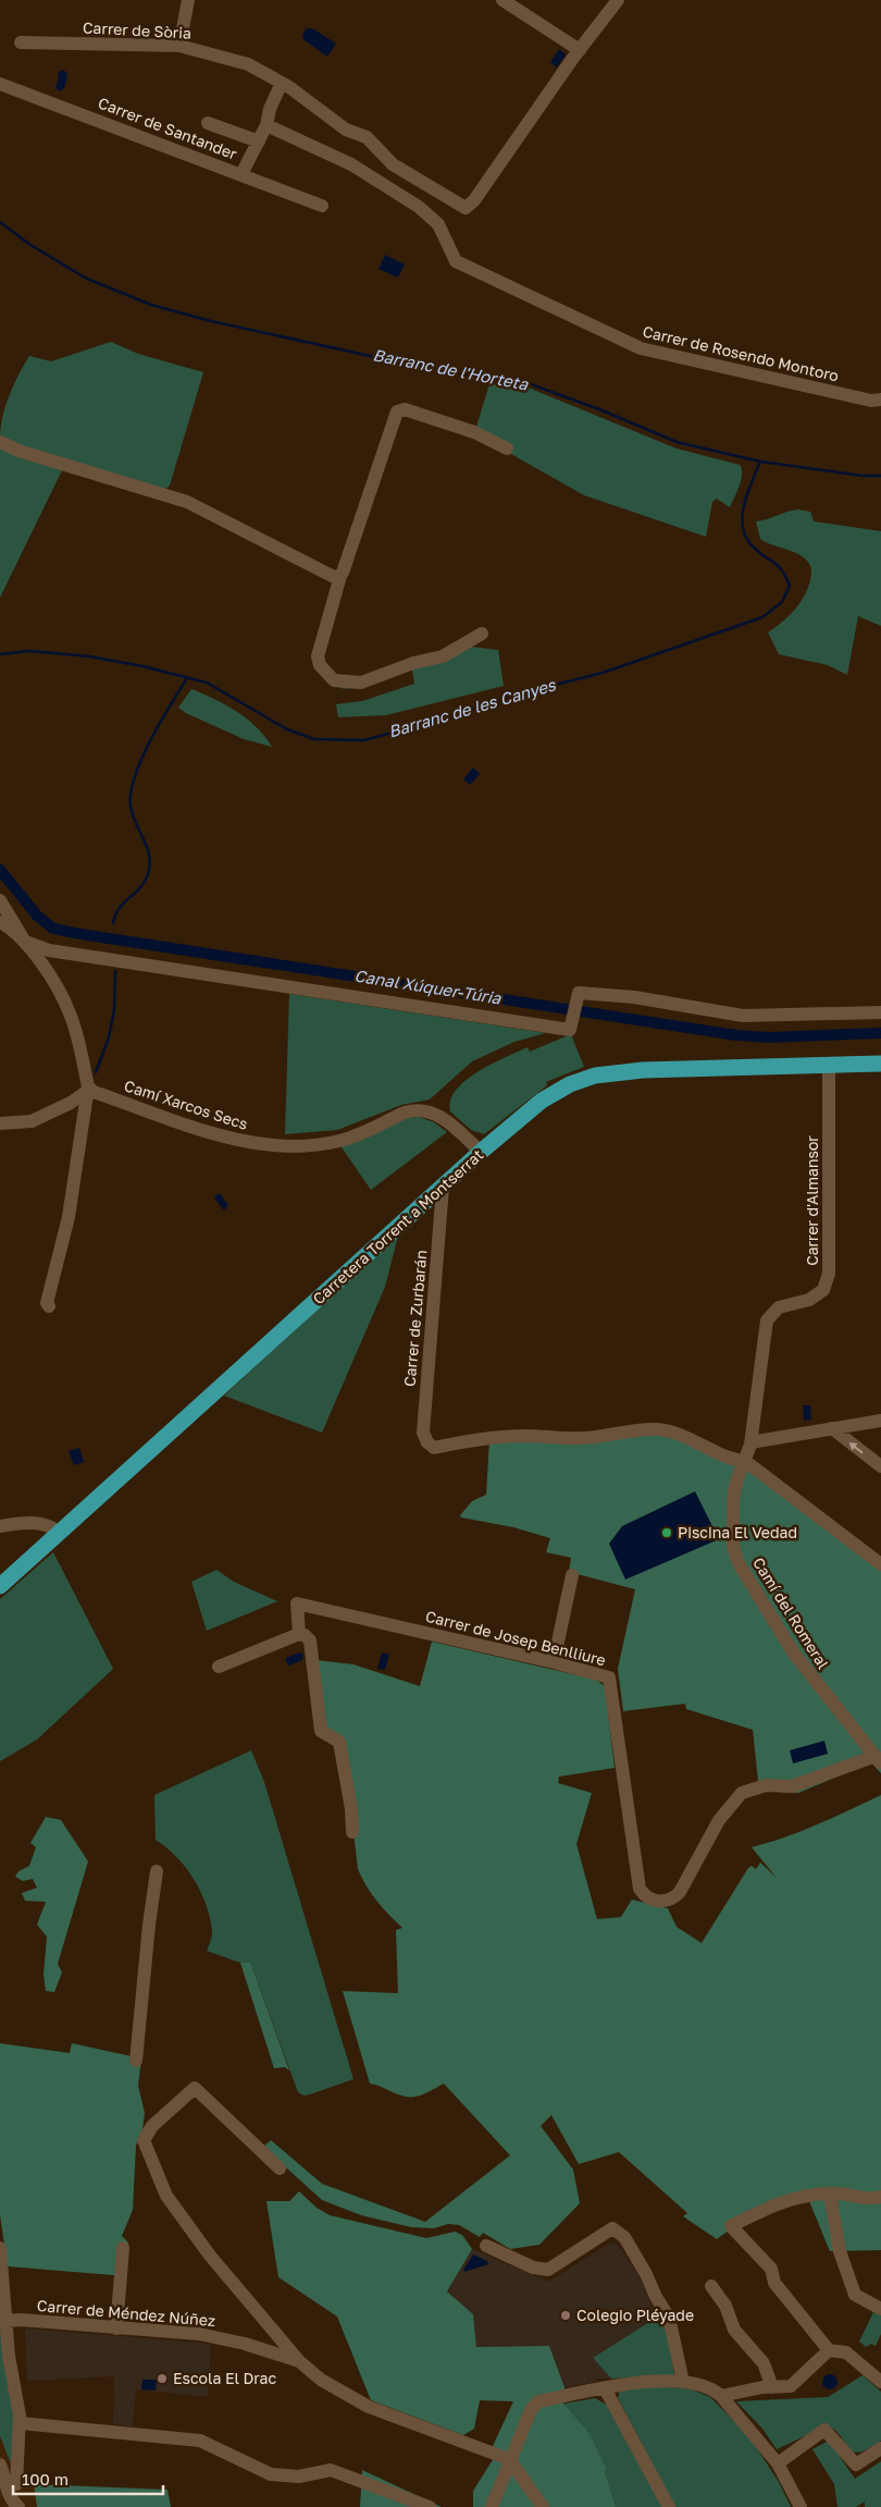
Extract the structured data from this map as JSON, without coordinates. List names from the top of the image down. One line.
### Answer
{"streets":{"main road":["Carretera Torrent a Montserrat"],"street":["Carrer de Sòria","Carrer de Santander","Carrer de Rosendo Montoro","Camí Xarcos Secs","Carrer d'Almansor","Carrer de Zurbarán","Camí del Romeral","Carrer de Josep Benlliure","Carrer de Méndez Núñez"]},"crossings":[["Camí Xarcos Secs","Carretera Torrent a Montserrat"],["Carrer d'Almansor","Carretera Torrent a Montserrat"],["Carrer d'Almansor","Carrer de Zurbarán"],["Carrer d'Almansor","Camí del Romeral"],["Carretera Torrent a Montserrat","Carrer de Zurbarán"],["Carrer de Zurbarán","Camí del Romeral"],["Camí del Romeral","Carrer de Josep Benlliure"]],"water":["Barranc de l'Horteta","Barranc de les Canyes","Canal Xúquer-Túria"],"places":["Piscina El Vedad","Colegio Pléyade","Escola El Drac"],"scale_bar":"100 m"}
